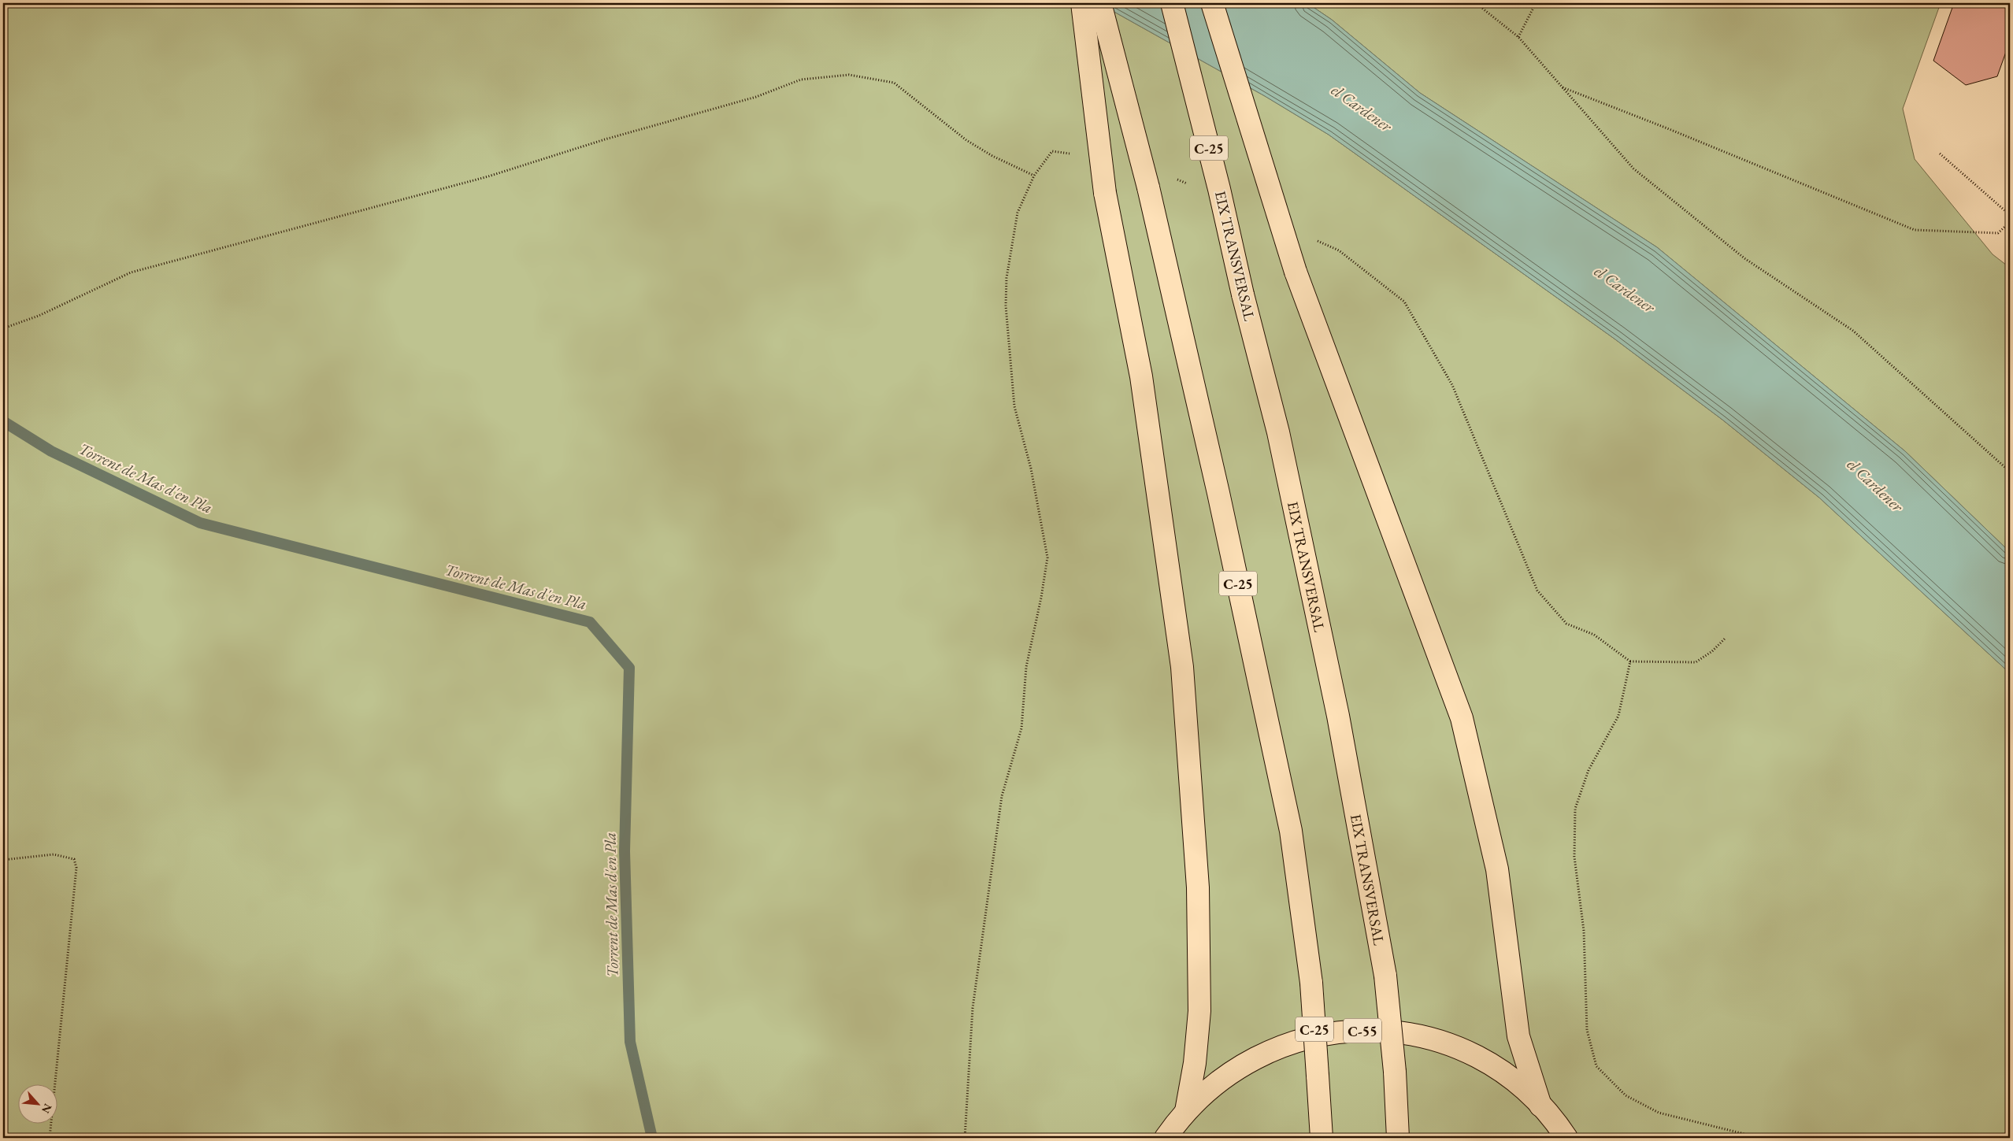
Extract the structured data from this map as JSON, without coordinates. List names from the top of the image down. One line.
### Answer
{"streets":{"main road":["C-25","EIX TRANSVERSAL","C-55"]},"water":["el Cardener","Torrent de Mas d'en Pla"],"north":"bottom right"}
